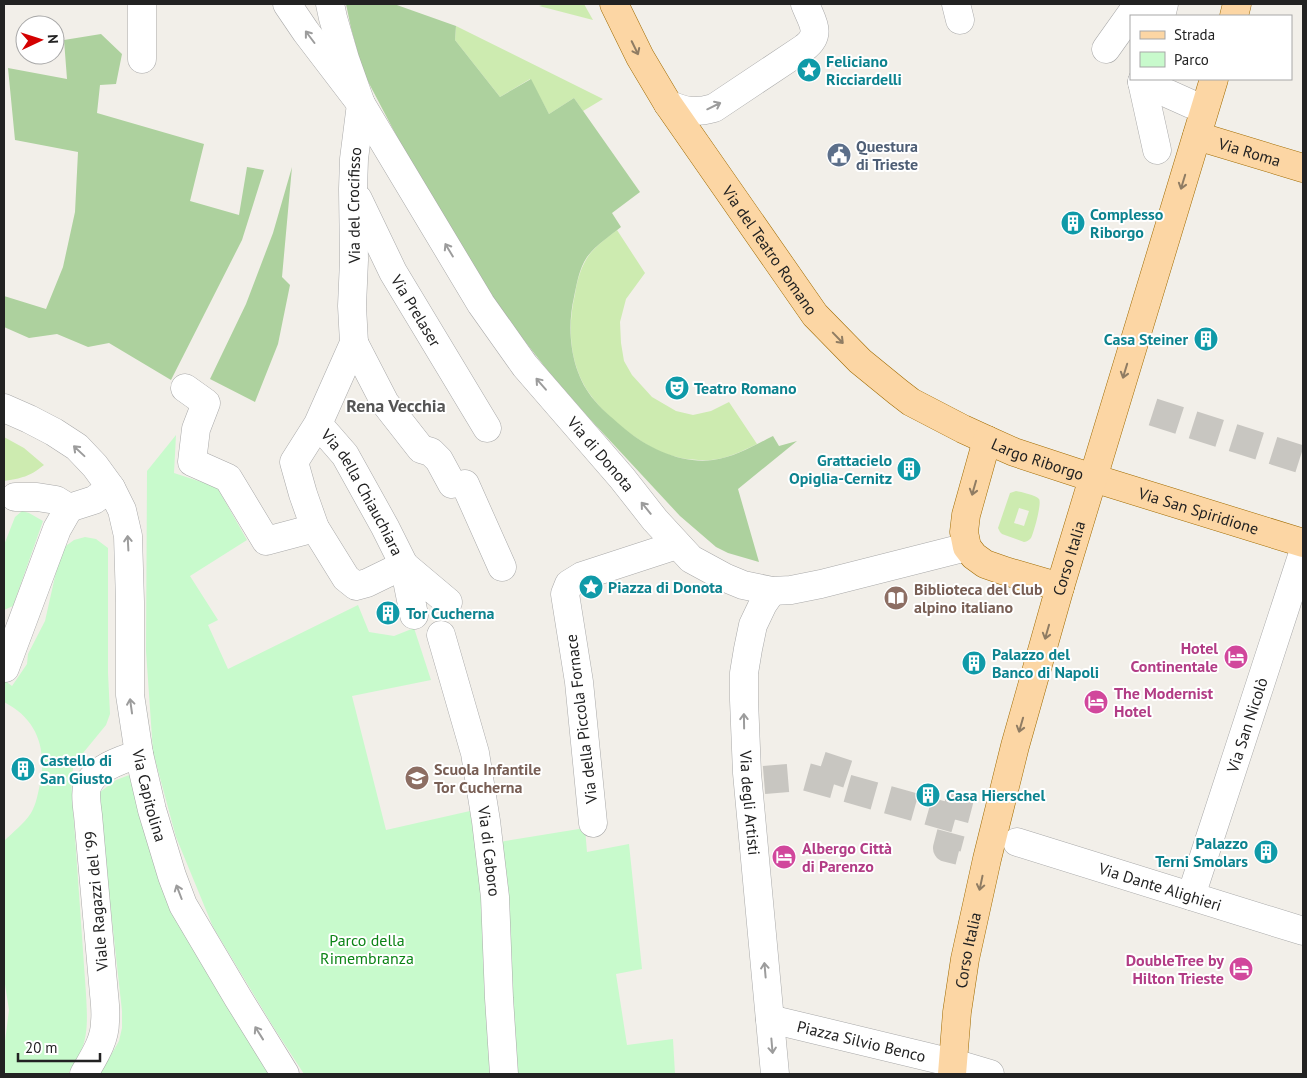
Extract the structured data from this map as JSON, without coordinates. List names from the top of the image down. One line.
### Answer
{"streets":{"main road":["Via Roma","Via del Teatro Romano","Largo Riborgo","Via San Spiridione","Corso Italia"],"street":["Via del Crocifisso","Via Prelaser","Via di Donota","Via della Chiauchiara","Via della Piccola Fornace","Via San Nicolò","Via Capitolina","Via degli Artisti","Via di Caboro","Via Dante Alighieri","Viale Ragazzi del '99","Piazza Silvio Benco"]},"crossings":[["Via Roma","Corso Italia"],["Via del Crocifisso","Via Prelaser"],["Via del Crocifisso","Via di Donota"],["Via del Teatro Romano","Largo Riborgo"],["Via di Donota","Largo Riborgo"],["Via di Donota","Via della Piccola Fornace"],["Via di Donota","Via degli Artisti"],["Largo Riborgo","Via San Spiridione"],["Largo Riborgo","Corso Italia"],["Via San Spiridione","Corso Italia"],["Corso Italia","Piazza Silvio Benco"],["Via San Nicolò","Via Dante Alighieri"],["Via Capitolina","Viale Ragazzi del '99"],["Via degli Artisti","Piazza Silvio Benco"]],"one_way":["Via del Teatro Romano","Largo Riborgo","Corso Italia","Via Capitolina"],"districts":["Rena Vecchia"],"parks":["Parco della Rimembranza"],"places":{"place":["Feliciano Ricciardelli","Piazza di Donota"],"public building":["Questura di Trieste"],"building":["Complesso Riborgo","Casa Steiner","Grattacielo Opiglia-Cernitz","Tor Cucherna","Palazzo del Banco di Napoli","Castello di San Giusto","Casa Hierschel","Palazzo Terni Smolars"],"theatre":["Teatro Romano"],"library":["Biblioteca del Club alpino italiano"],"hotel":["Hotel Continentale","The Modernist Hotel","Albergo Città di Parenzo","DoubleTree by Hilton Trieste"],"school or university":["Scuola Infantile Tor Cucherna"]},"legend":["Strada","Parco"],"scale_bar":"20 m","north":"right"}
